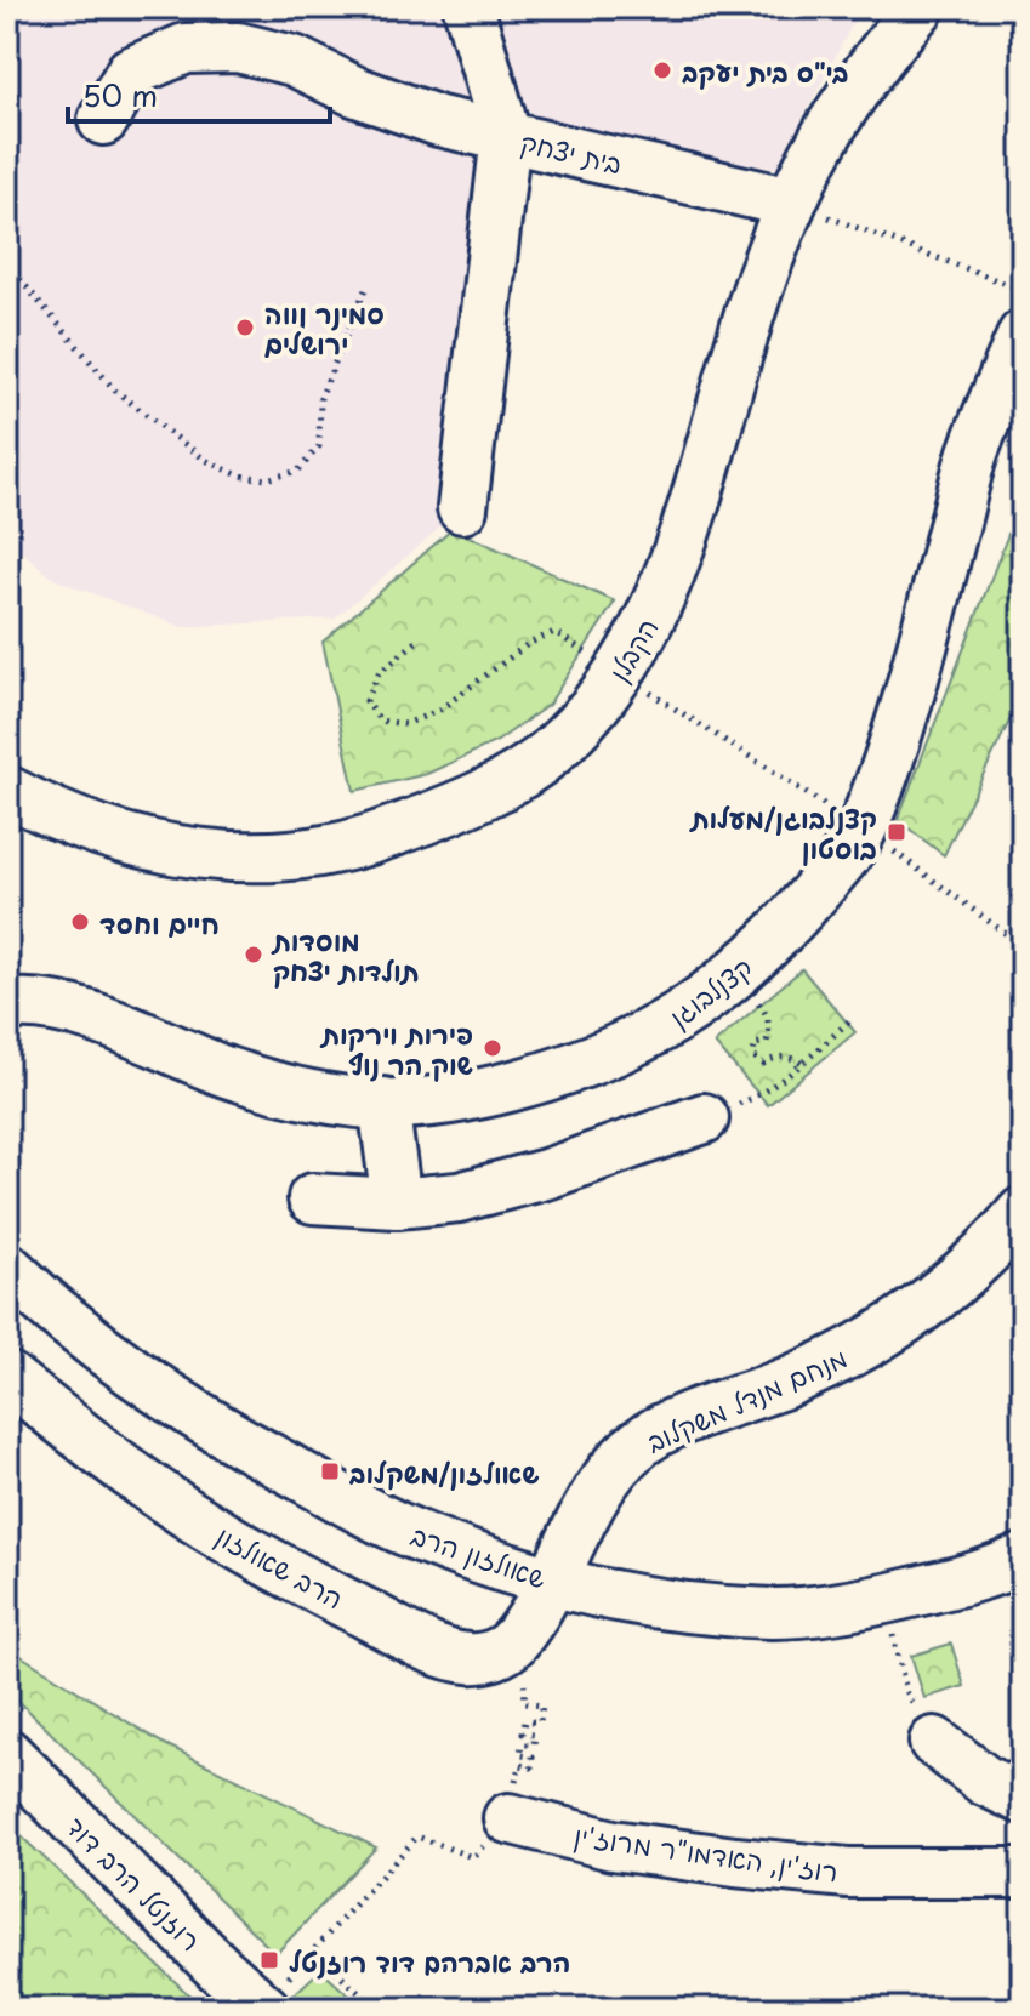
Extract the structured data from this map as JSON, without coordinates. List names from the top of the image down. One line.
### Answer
{"streets":{"street":["בית יצחק","הקבלן","קצנלבוגן","מנחם מנדל משקלוב","שאולזון הרב","הרב שאולזון","רוז'ין, האדמו\"ר מרוז'ין","רוזנטל הרב דוד"]},"crossings":[["בית יצחק","הקבלן"],["מנחם מנדל משקלוב","שאולזון הרב"],["מנחם מנדל משקלוב","הרב שאולזון"],["שאולזון הרב","הרב שאולזון"]],"places":{"other":["בי\"ס בית יעקב","סמינר נווה ירושלים","חיים וחסד","מוסדות תולדות יצחק","פירות וירקות שוק הר נוף"],"transit":["קצנלבוגן/מעלות בוסטון","שאולזון/משקלוב","הרב אברהם דוד רוזנטל"]},"scale_bar":"50 m"}
